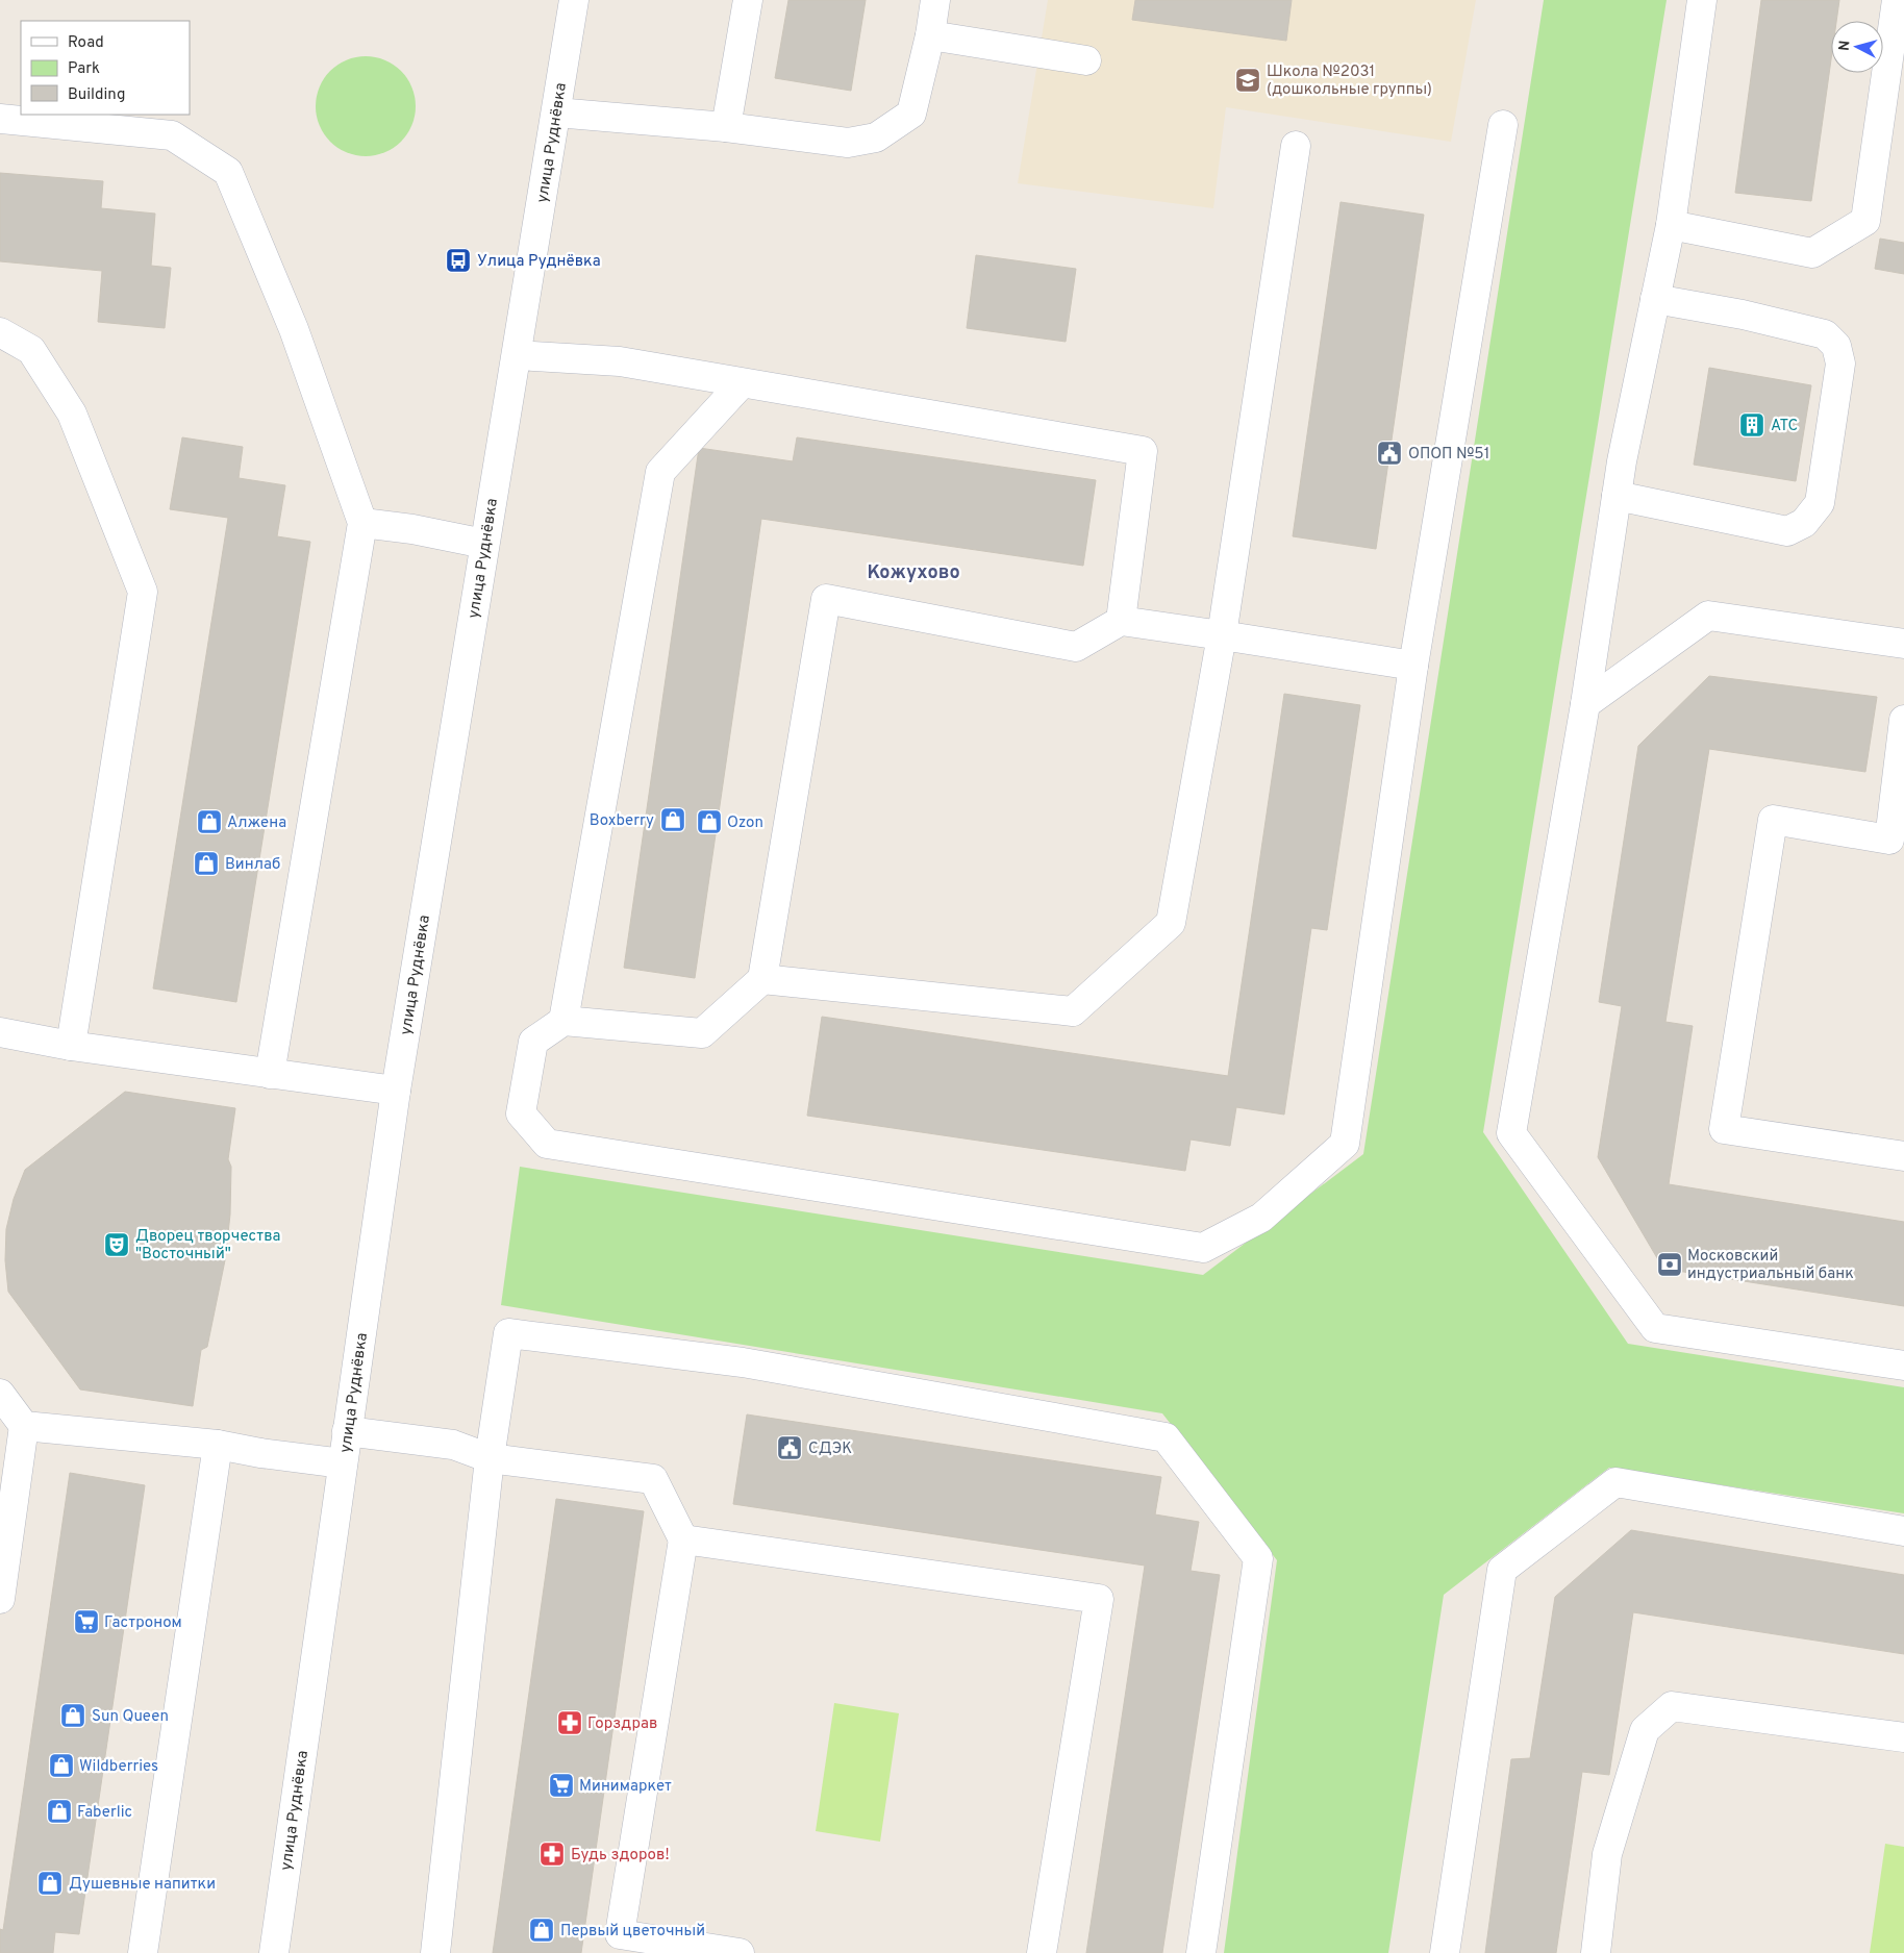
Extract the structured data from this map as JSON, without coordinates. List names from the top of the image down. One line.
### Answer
{"streets":{"street":["улица Руднёвка"]},"districts":["Кожухово"],"places":{"school or university":["Школа №2031 (дошкольные группы)"],"bus stop":["Улица Руднёвка"],"building":["АТС"],"public building":["ОПОП №51","СДЭК"],"shop":["Boxberry","Алжена","Ozon","Винлаб","Sun Queen","Wildberries","Faberlic","Душевные напитки","Первый цветочный"],"theatre":["Дворец творчества \"Восточный\""],"bank":["Московский индустриальный банк"],"supermarket":["Гастроном","Минимаркет"],"pharmacy":["Горздрав","Будь здоров!"]},"legend":["Road","Park","Building"],"north":"left"}
